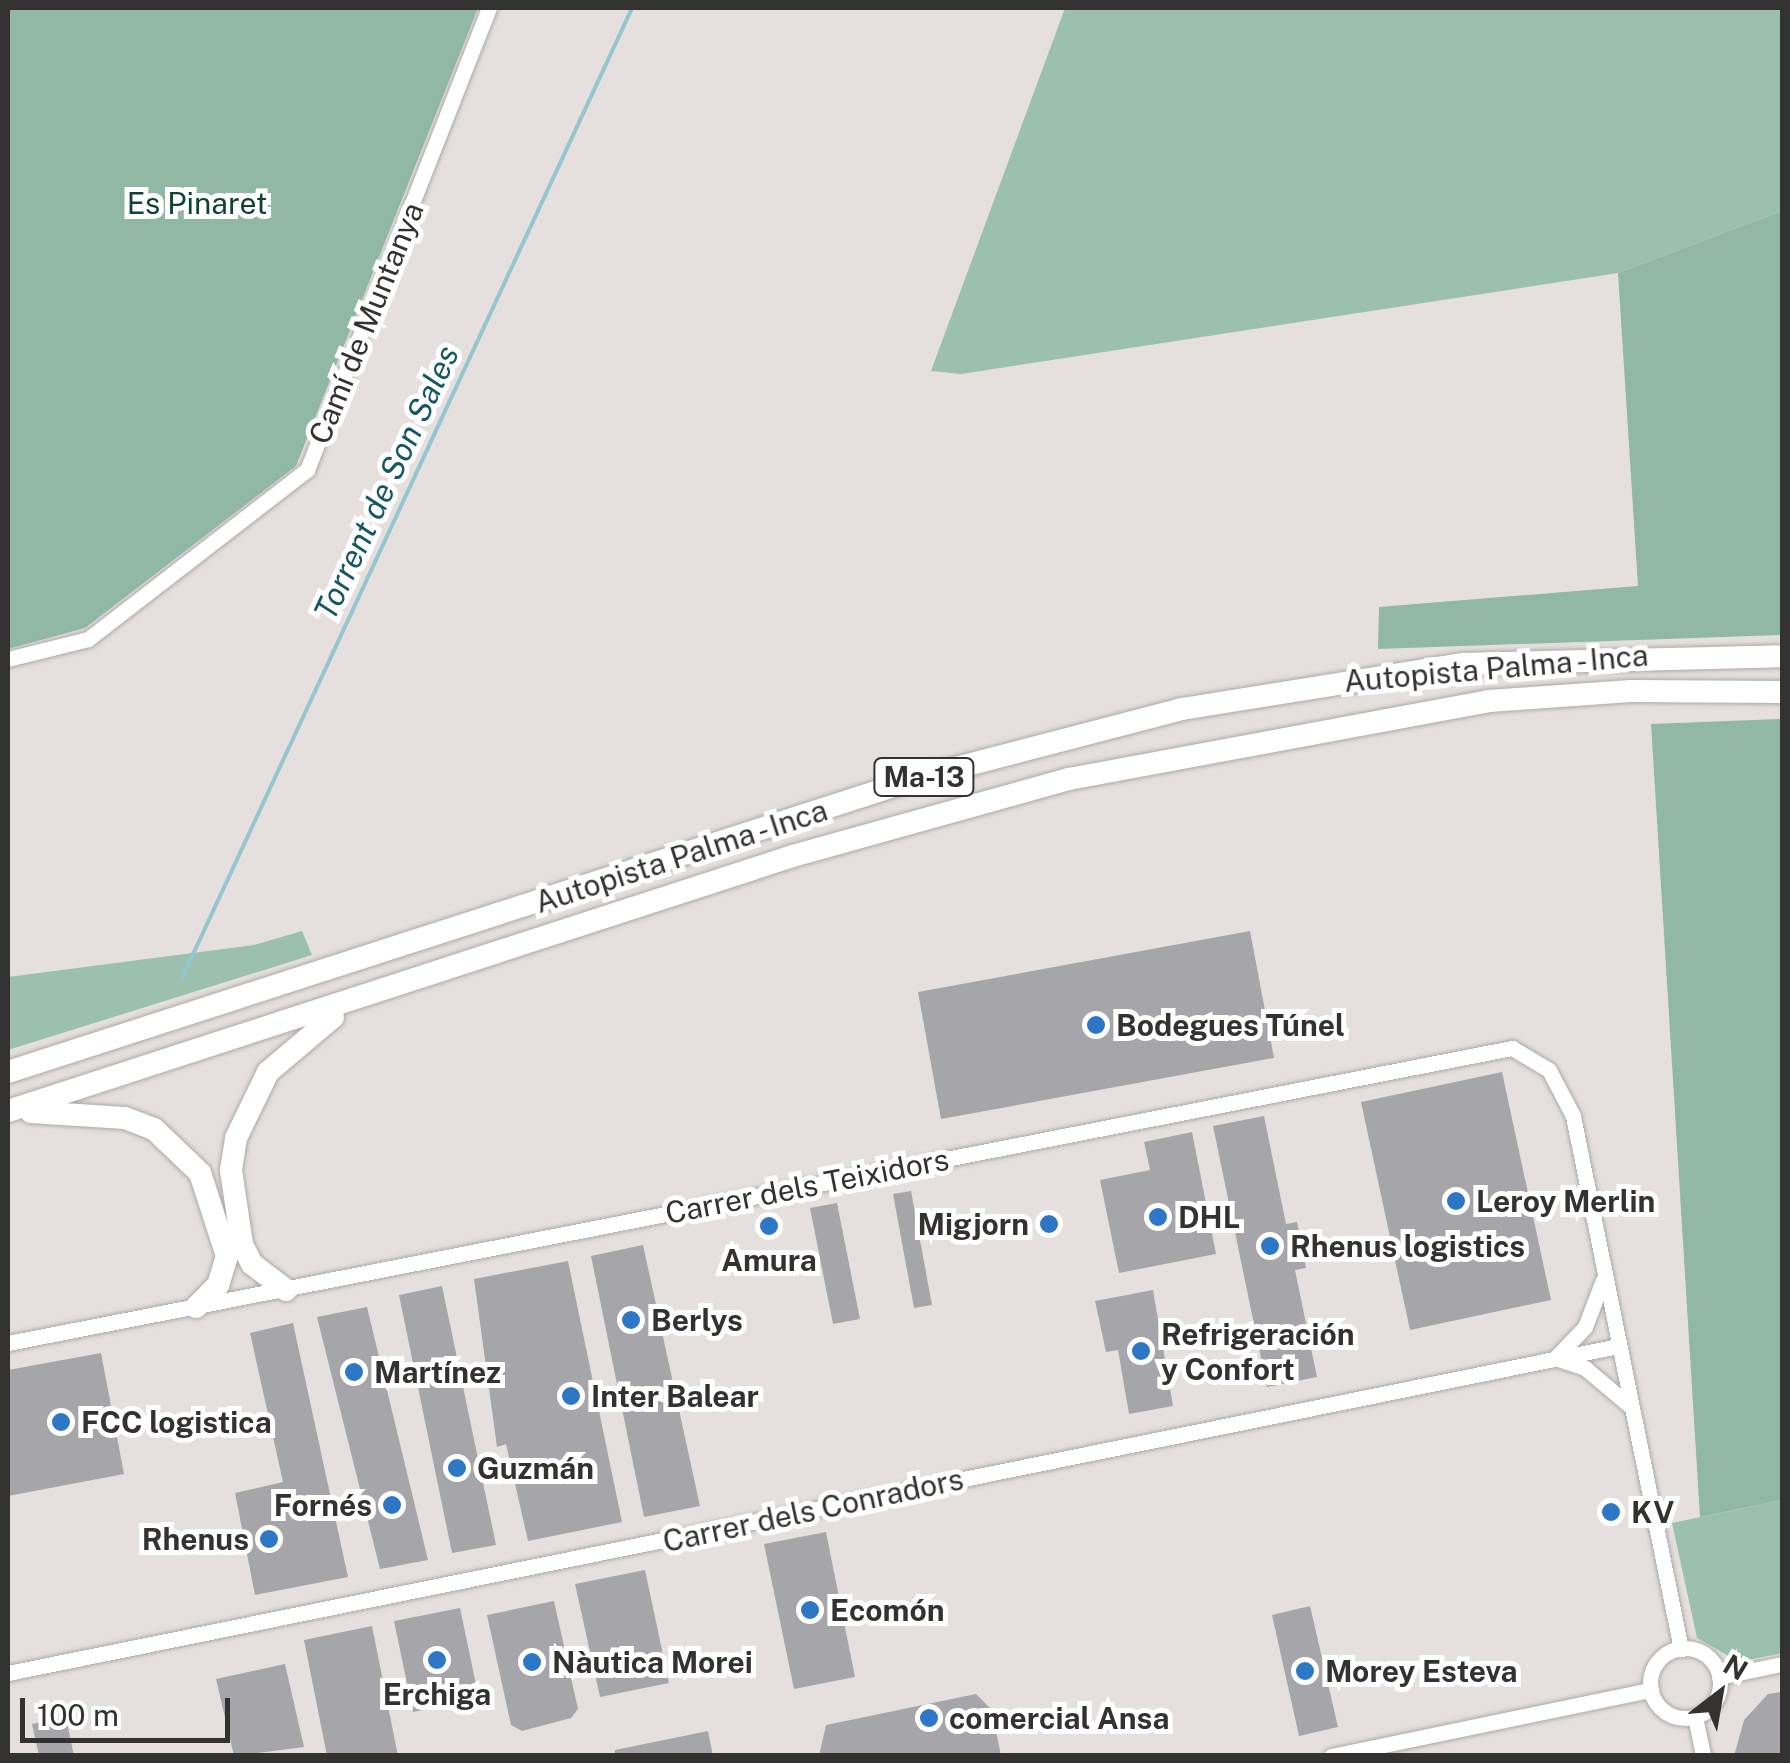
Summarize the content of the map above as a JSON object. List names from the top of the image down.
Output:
{
  "streets": {
    "highway": ["Autopista Palma - Inca", "Ma-13"],
    "street": ["Camí de Muntanya", "Carrer dels Teixidors", "Carrer dels Conradors"]
  },
  "crossings": [
    ["Carrer dels Teixidors", "Carrer dels Conradors"]
  ],
  "water": ["Torrent de Son Sales"],
  "parks": ["Es Pinaret"],
  "places": [
    "Bodegues Túnel",
    "Leroy Merlin",
    "DHL",
    "Migjorn",
    "Amura",
    "Rhenus logistics",
    "Berlys",
    "Refrigeración y Confort",
    "Martínez",
    "Inter Balear",
    "FCC logistica",
    "Guzmán",
    "Fornés",
    "KV",
    "Rhenus",
    "Ecomón",
    "Erchiga",
    "Nàutica Morei",
    "Morey Esteva",
    "comercial Ansa"
  ],
  "scale_bar": "100 m",
  "north": "top right"
}
